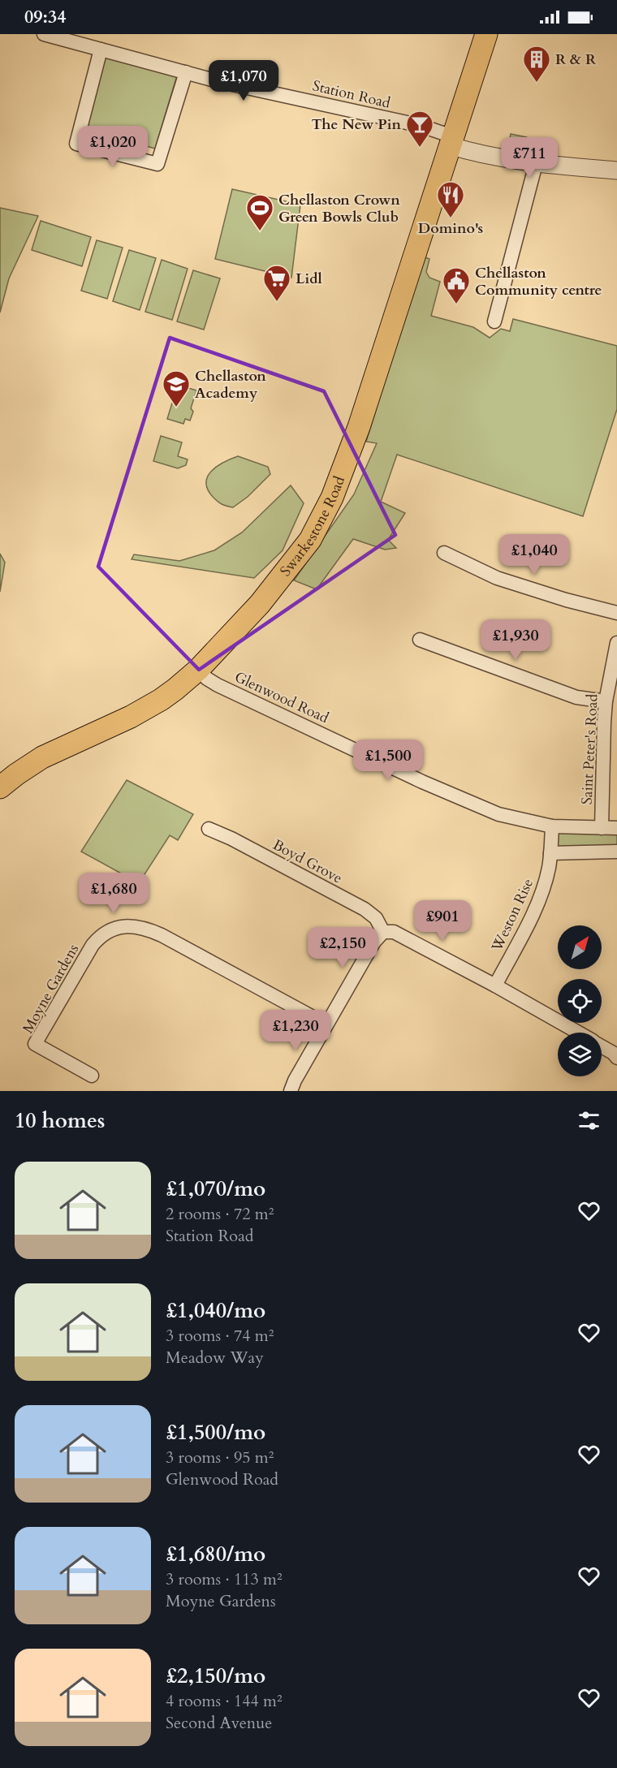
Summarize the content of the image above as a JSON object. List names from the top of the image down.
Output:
{
  "streets": {
    "main road": ["Swarkestone Road"],
    "street": [
      "Station Road",
      "Glenwood Road",
      "Saint Peter's Road",
      "Boyd Grove",
      "Weston Rise",
      "Moyne Gardens"
    ]
  },
  "crossings": [
    ["Station Road", "Swarkestone Road"],
    ["Swarkestone Road", "Glenwood Road"],
    ["Glenwood Road", "Saint Peter's Road"],
    ["Glenwood Road", "Weston Rise"]
  ],
  "places": {
    "building": ["R & R"],
    "bar": ["The New Pin"],
    "restaurant": ["Domino's"],
    "sports": ["Chellaston Crown Green Bowls Club"],
    "supermarket": ["Lidl"],
    "public building": ["Chellaston Community centre"],
    "school or university": ["Chellaston Academy"]
  },
  "north": "top right",
  "page": {
    "status": "09:34",
    "price": [
      "£1,070",
      "£1,020",
      "£711",
      "£1,040",
      "£1,930",
      "£1,500",
      "£1,680",
      "£901",
      "£2,150",
      "£1,230"
    ],
    "heading": "10 homes",
    "list": [
      {
        "name": "£1,070/mo",
        "note": "2 rooms · 72 m² · Station Road"
      },
      {
        "name": "£1,040/mo",
        "note": "3 rooms · 74 m² · Meadow Way"
      },
      {
        "name": "£1,500/mo",
        "note": "3 rooms · 95 m² · Glenwood Road"
      },
      {
        "name": "£1,680/mo",
        "note": "3 rooms · 113 m² · Moyne Gardens"
      },
      {
        "name": "£2,150/mo",
        "note": "4 rooms · 144 m² · Second Avenue"
      }
    ]
  }
}
